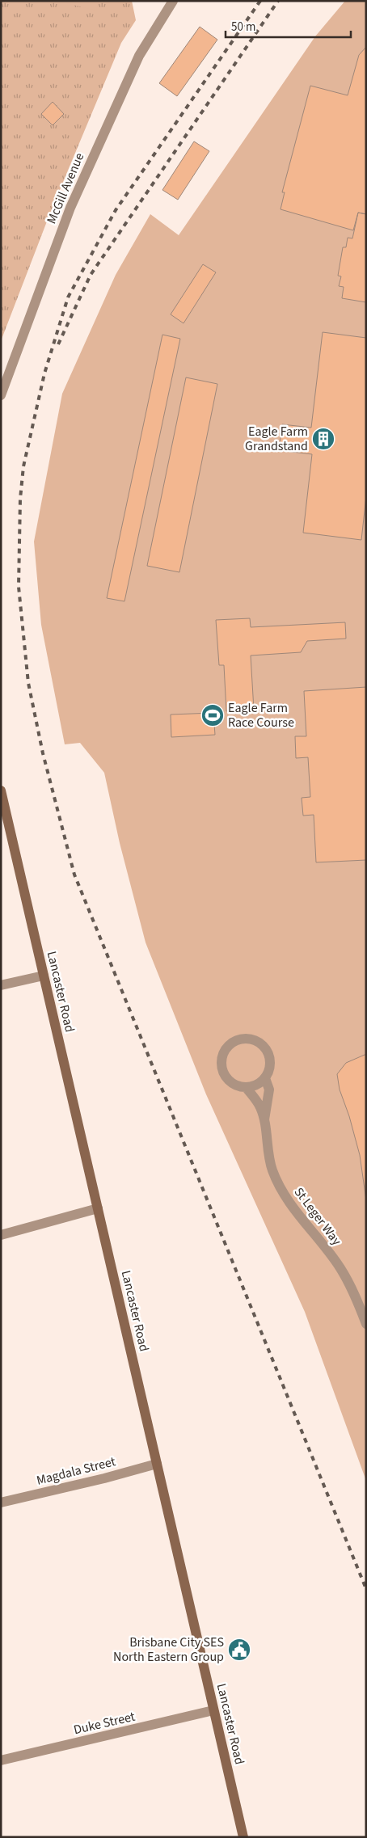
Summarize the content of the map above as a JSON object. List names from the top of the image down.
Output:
{
  "streets": {
    "main road": ["Lancaster Road"],
    "street": [
      "McGill Avenue",
      "St Leger Way",
      "Magdala Street",
      "Duke Street"
    ]
  },
  "crossings": [
    ["Lancaster Road", "Magdala Street"],
    ["Lancaster Road", "Duke Street"]
  ],
  "places": {
    "building": ["Eagle Farm Grandstand"],
    "sports": ["Eagle Farm Race Course"],
    "public building": ["Brisbane City SES North Eastern Group"]
  },
  "scale_bar": "50 m"
}
